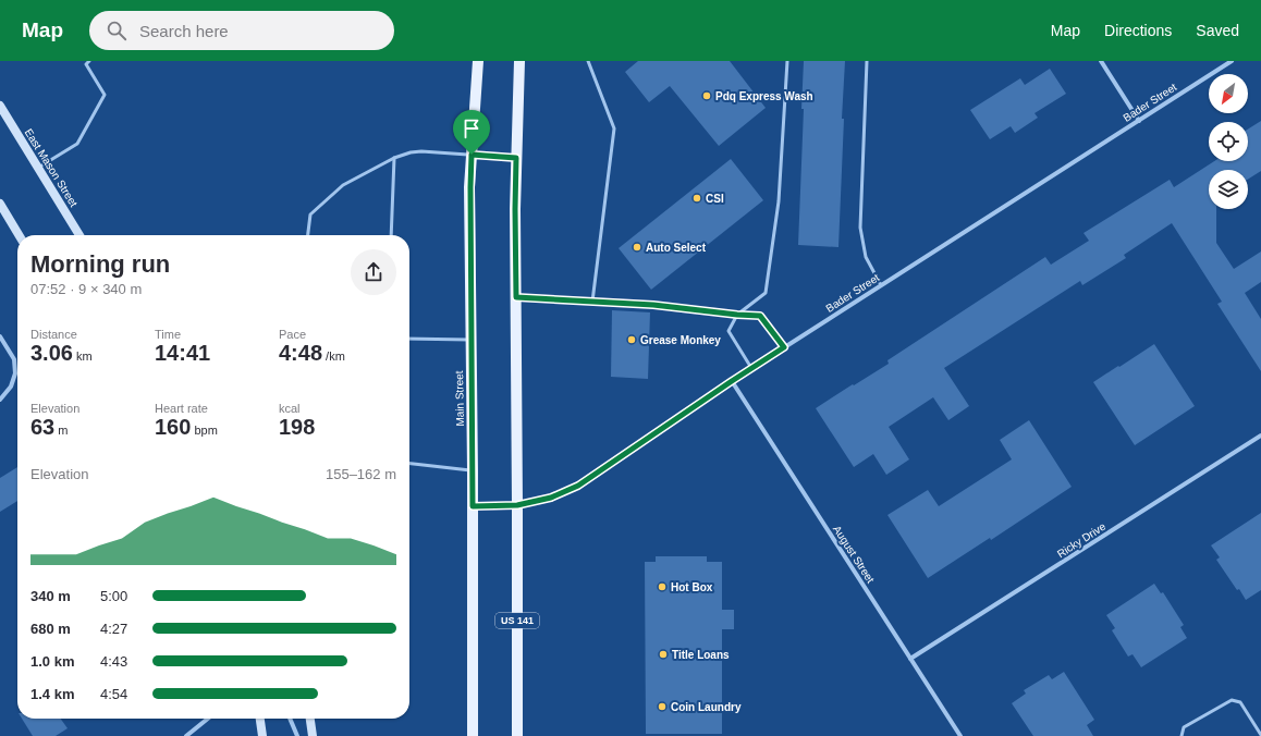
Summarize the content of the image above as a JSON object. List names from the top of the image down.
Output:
{
  "streets": {
    "main road": ["East Mason Street", "Main Street", "US 141"],
    "street": ["Bader Street", "Ricky Drive", "August Street"]
  },
  "crossings": [
    ["Bader Street", "Main Street"],
    ["Bader Street", "August Street"],
    ["Bader Street", "US 141"],
    ["Ricky Drive", "August Street"]
  ],
  "places": [
    "Pdq Express Wash",
    "CSI",
    "Auto Select",
    "Grease Monkey",
    "Hot Box",
    "Title Loans",
    "Coin Laundry"
  ],
  "north": "bottom left",
  "page": {
    "header": "Map",
    "search": "Search here",
    "nav": ["Map", "Directions", "Saved"],
    "heading": ["Morning run", "07:52 · 9 × 340 m"],
    "stats": [
      ["Distance", "3.06 km"],
      ["Time", "14:41"],
      ["Pace", "4:48 /km"],
      ["Elevation", "63 m"],
      ["Heart rate", "160 bpm"],
      ["kcal", "198"]
    ],
    "chart": ["Elevation", "155–162 m"],
    "list": [
      {
        "name": "340 m",
        "note": "5:00"
      },
      {
        "name": "680 m",
        "note": "4:27"
      },
      {
        "name": "1.0 km",
        "note": "4:43"
      },
      {
        "name": "1.4 km",
        "note": "4:54"
      }
    ]
  }
}
